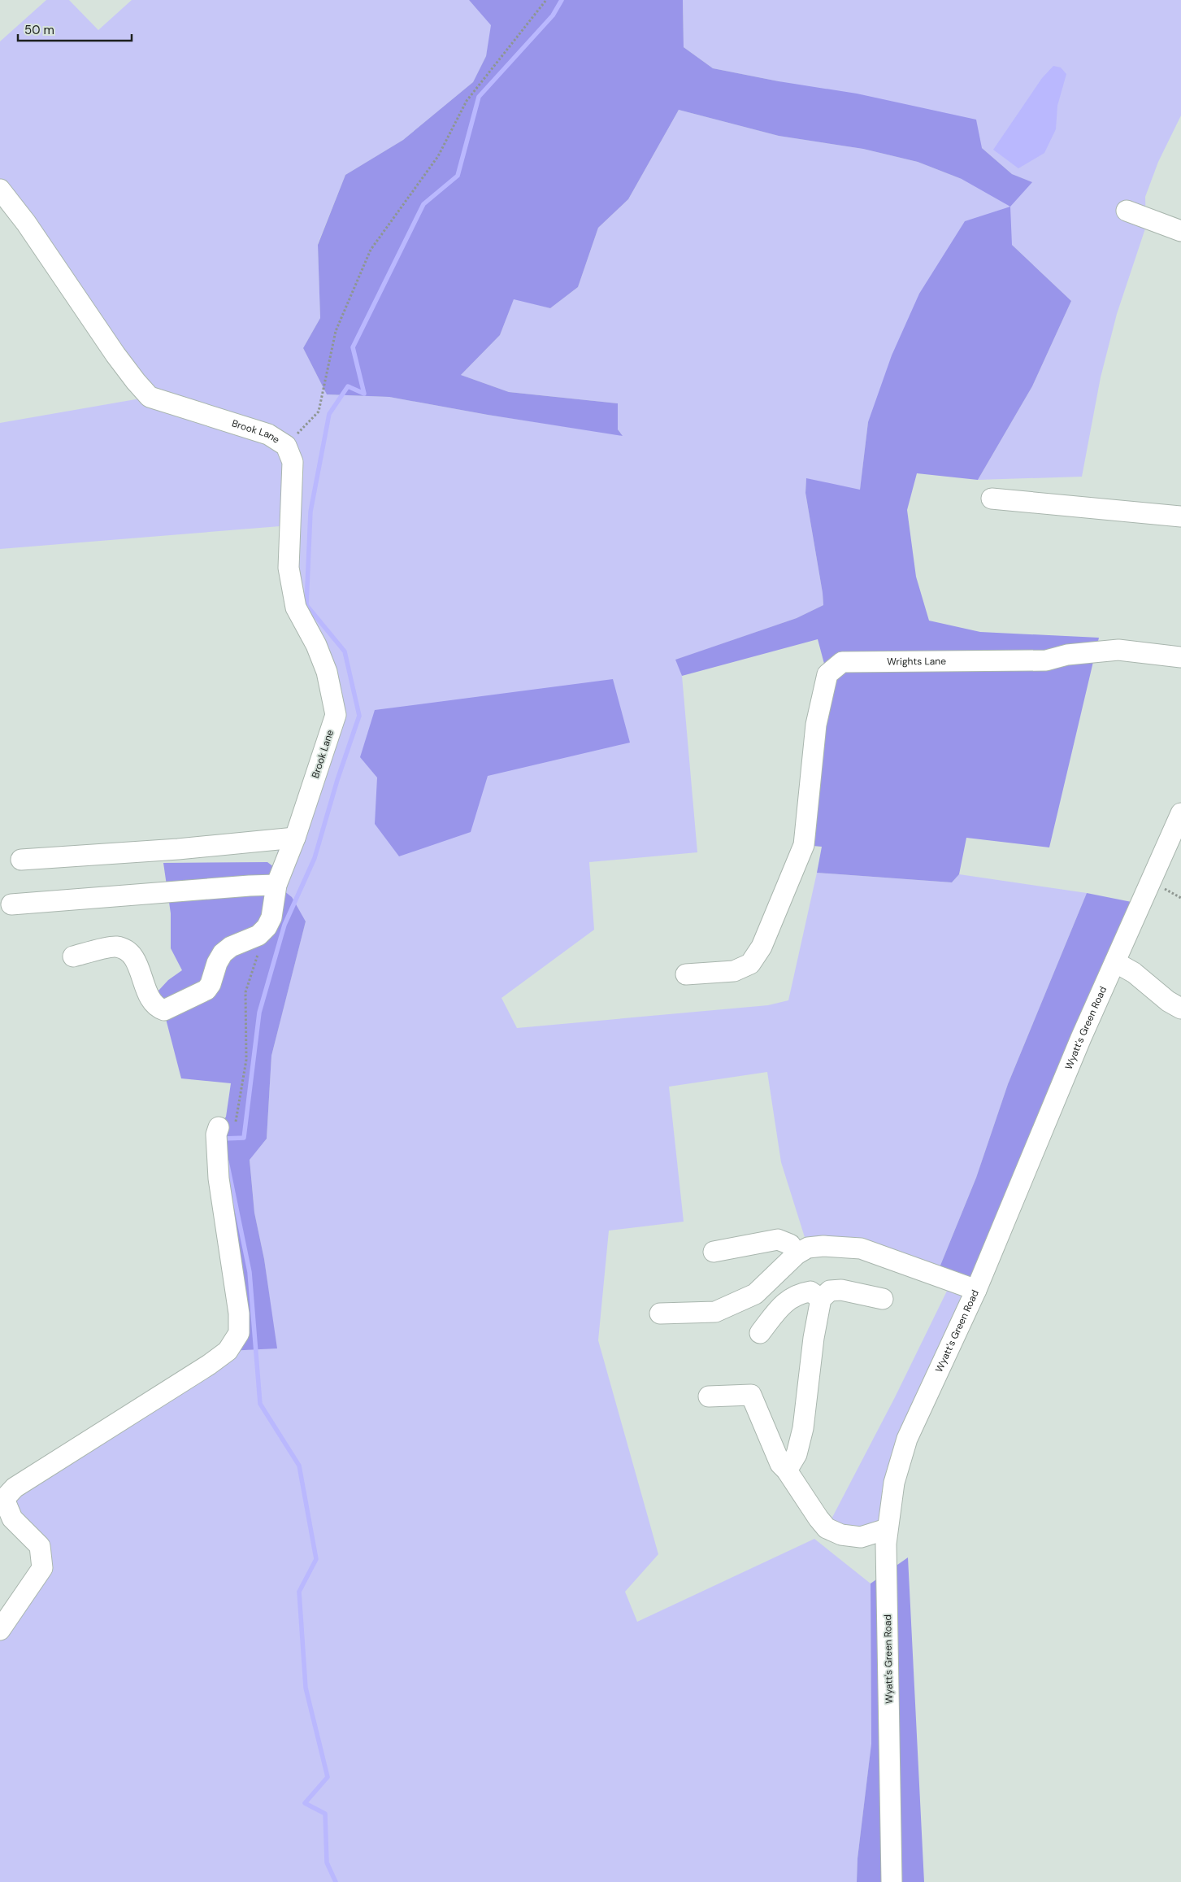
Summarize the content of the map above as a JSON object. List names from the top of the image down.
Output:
{
  "streets": {
    "street": ["Brook Lane", "Wrights Lane", "Wyatt's Green Road"]
  },
  "scale_bar": "50 m"
}
